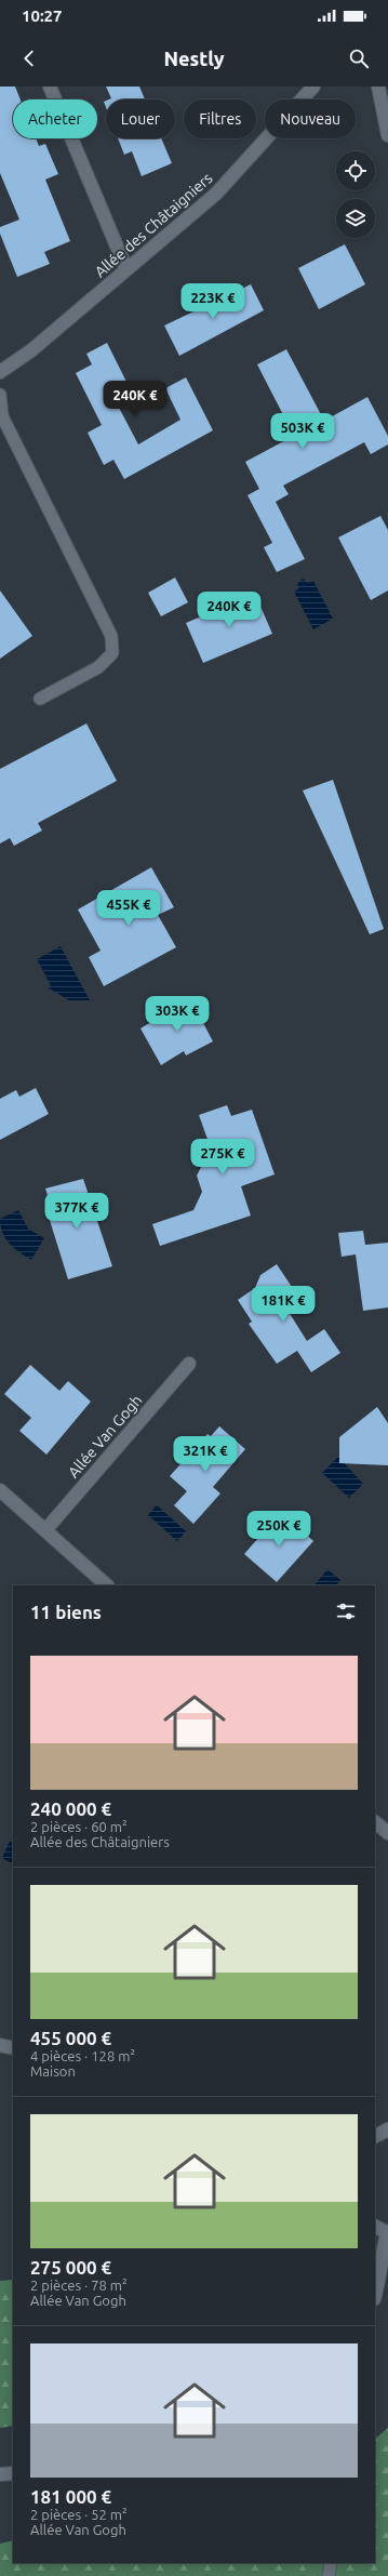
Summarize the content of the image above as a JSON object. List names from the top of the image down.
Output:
{
  "streets": {
    "street": ["Allée des Châtaigniers", "Allée Van Gogh"]
  },
  "page": {
    "status": "10:27",
    "header": "Nestly",
    "chip": [
      "Acheter",
      "Louer",
      "Filtres",
      "Nouveau"
    ],
    "price": [
      "223K €",
      "240K €",
      "503K €",
      "240K €",
      "455K €",
      "303K €",
      "275K €",
      "377K €",
      "181K €",
      "321K €",
      "250K €"
    ],
    "heading": "11 biens",
    "list": [
      {
        "name": "240 000 €",
        "note": "2 pièces · 60 m² · Allée des Châtaigniers"
      },
      {
        "name": "455 000 €",
        "note": "4 pièces · 128 m² · Maison"
      },
      {
        "name": "275 000 €",
        "note": "2 pièces · 78 m² · Allée Van Gogh"
      },
      {
        "name": "181 000 €",
        "note": "2 pièces · 52 m² · Allée Van Gogh"
      }
    ]
  }
}
